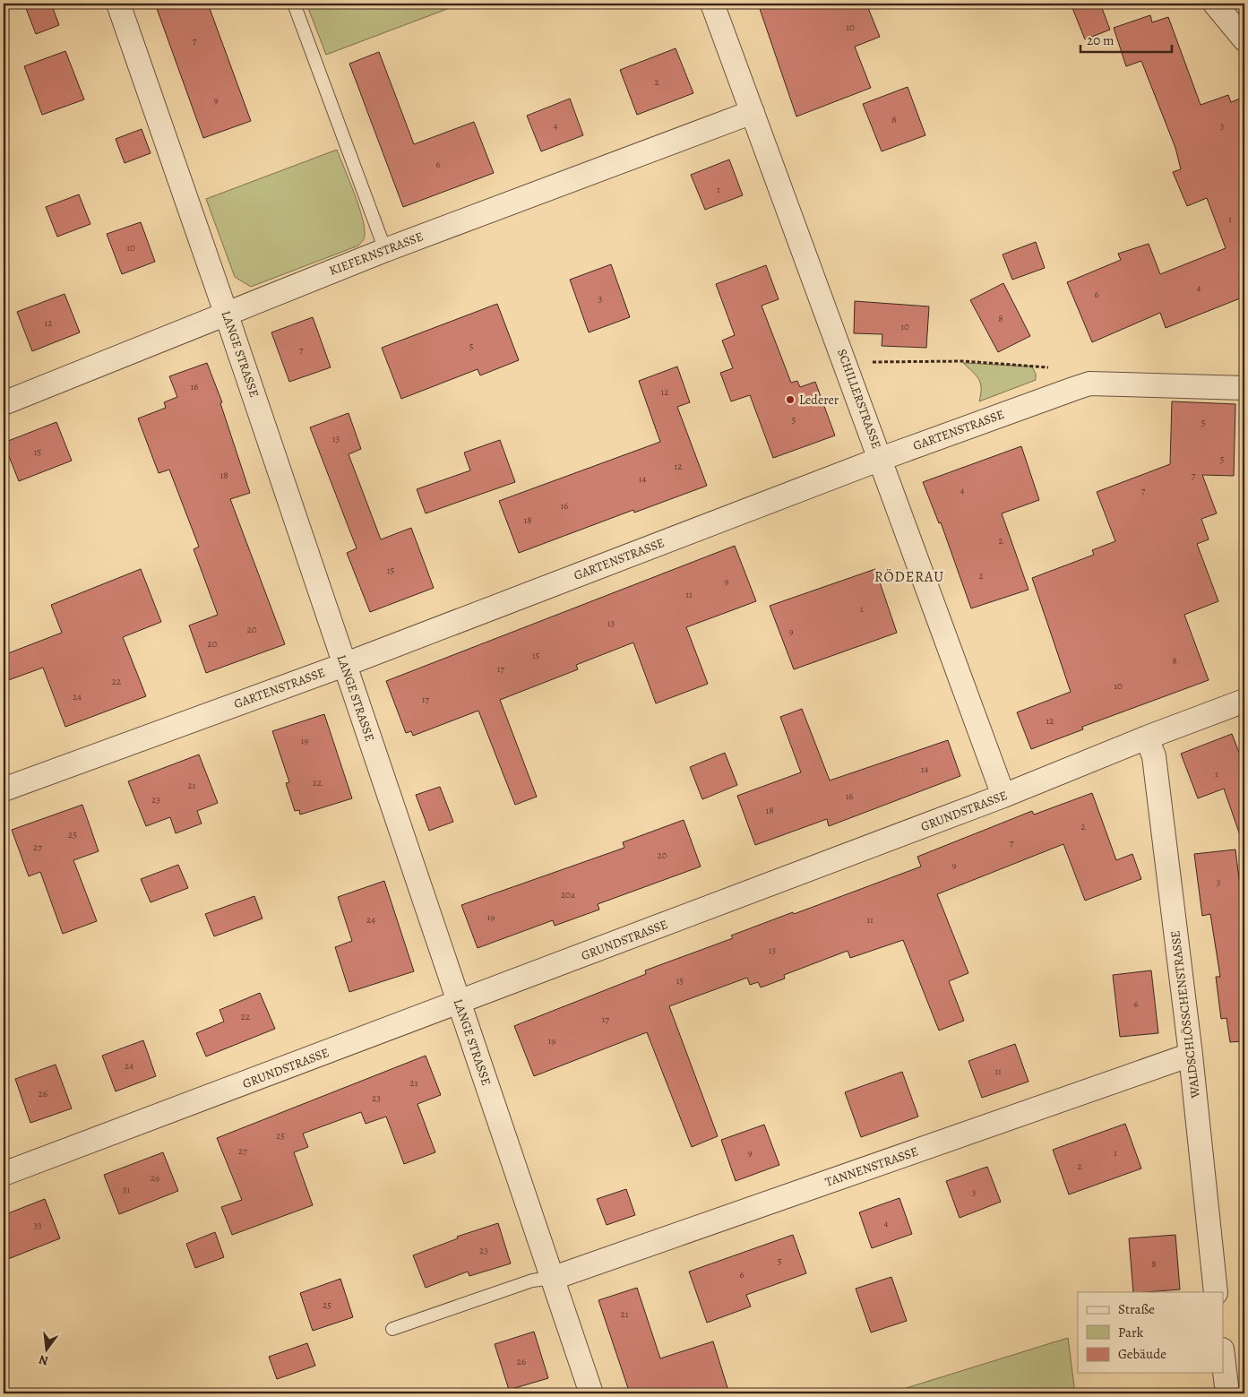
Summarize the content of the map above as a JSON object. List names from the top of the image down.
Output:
{
  "streets": {
    "street": [
      "KIEFERNSTRASSE",
      "LANGE STRASSE",
      "SCHILLERSTRASSE",
      "GARTENSTRASSE",
      "GRUNDSTRASSE",
      "WALDSCHLÖSSCHENSTRASSE",
      "TANNENSTRASSE"
    ]
  },
  "crossings": [
    ["KIEFERNSTRASSE", "LANGE STRASSE"],
    ["KIEFERNSTRASSE", "SCHILLERSTRASSE"],
    ["LANGE STRASSE", "GARTENSTRASSE"],
    ["LANGE STRASSE", "GRUNDSTRASSE"],
    ["LANGE STRASSE", "TANNENSTRASSE"],
    ["SCHILLERSTRASSE", "GARTENSTRASSE"],
    ["SCHILLERSTRASSE", "GRUNDSTRASSE"],
    ["GRUNDSTRASSE", "WALDSCHLÖSSCHENSTRASSE"],
    ["WALDSCHLÖSSCHENSTRASSE", "TANNENSTRASSE"]
  ],
  "districts": ["RÖDERAU"],
  "places": ["Lederer"],
  "house_numbers": [
    "10",
    "7",
    "2",
    "9",
    "8",
    "4",
    "3",
    "6",
    "1",
    "1",
    "10",
    "4",
    "6",
    "3",
    "8",
    "12",
    "10",
    "5",
    "7",
    "16",
    "12",
    "5",
    "5",
    "13",
    "15",
    "5",
    "12",
    "18",
    "7",
    "14",
    "4",
    "7",
    "16",
    "18",
    "2",
    "15",
    "2",
    "9",
    "11",
    "1",
    "13",
    "20",
    "9",
    "20",
    "15",
    "8",
    "17",
    "22",
    "10",
    "24",
    "17",
    "12",
    "19",
    "14",
    "1",
    "22",
    "21",
    "16",
    "23",
    "18",
    "2",
    "25",
    "7",
    "27",
    "20",
    "9",
    "3",
    "20a",
    "19",
    "24",
    "11",
    "13",
    "15",
    "6",
    "22",
    "17",
    "19",
    "24",
    "11",
    "21",
    "26",
    "23",
    "25",
    "27",
    "9",
    "1",
    "2",
    "29",
    "31",
    "3",
    "4",
    "33",
    "23",
    "5",
    "8",
    "6",
    "25",
    "21",
    "26"
  ],
  "legend": ["Straße", "Park", "Gebäude"],
  "scale_bar": "20 m",
  "north": "bottom"
}
